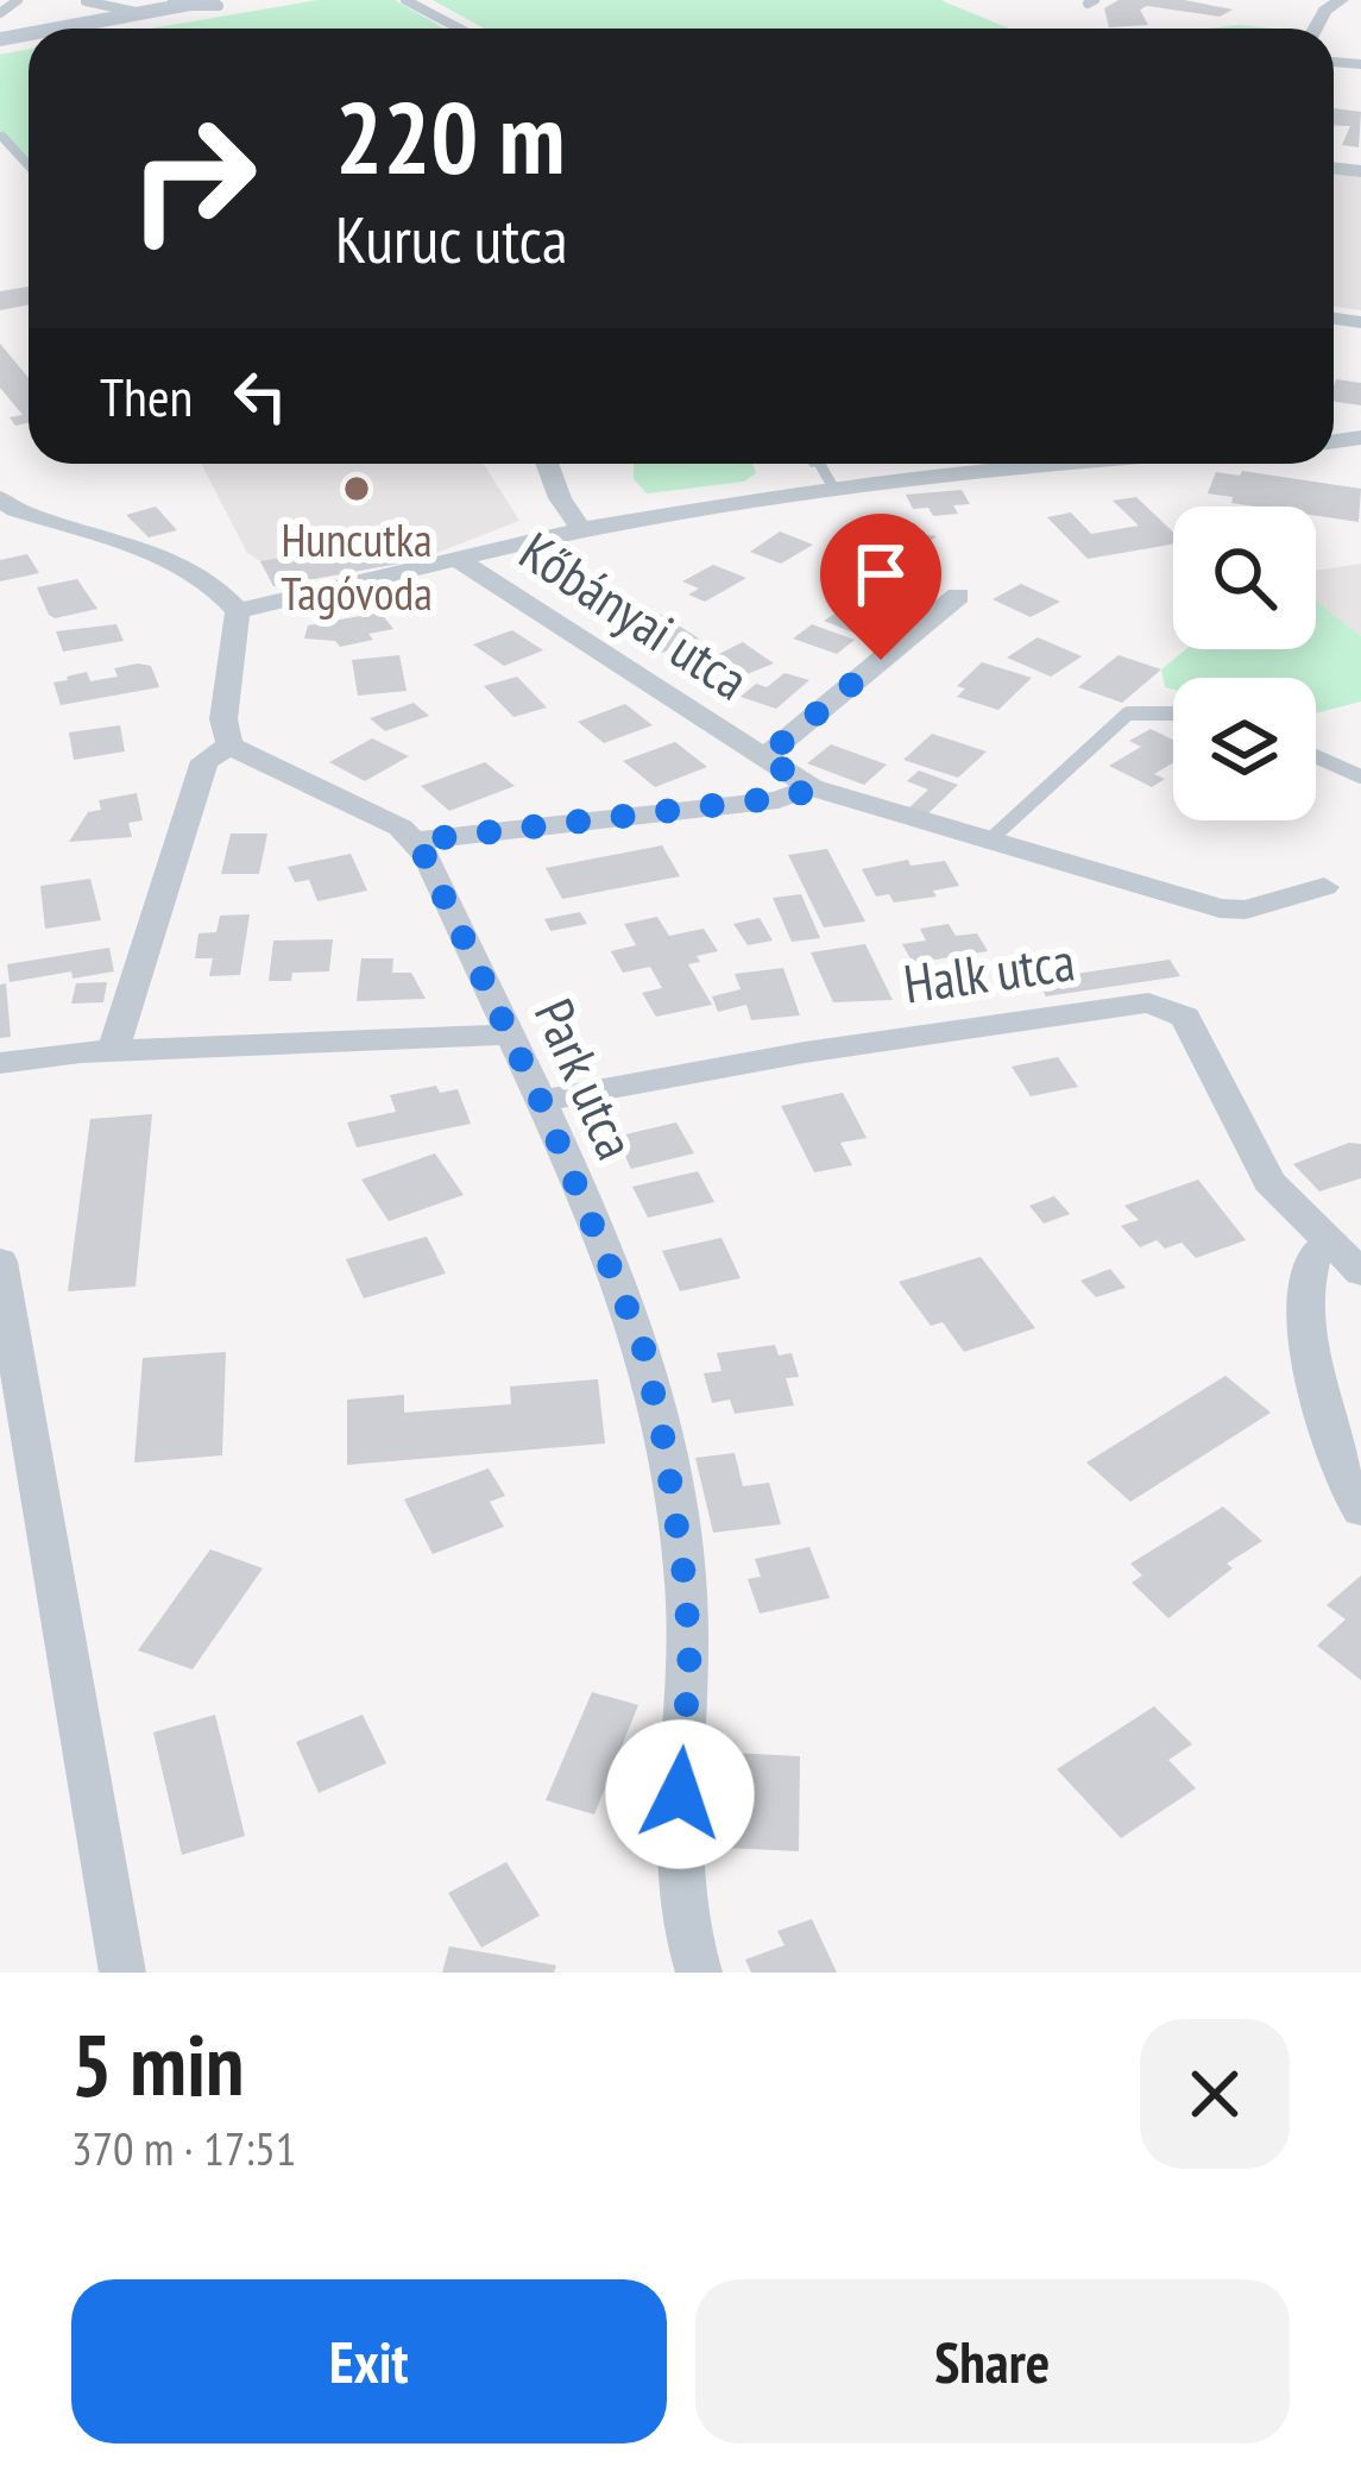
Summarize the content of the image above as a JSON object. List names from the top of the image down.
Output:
{
  "streets": {
    "street": ["Kőbányai utca", "Halk utca", "Park utca"]
  },
  "crossings": [
    ["Halk utca", "Park utca"]
  ],
  "places": ["Huncutka Tagóvoda"],
  "page": {
    "turn": ["220 m", "Kuruc utca"],
    "then": "Then",
    "heading": ["5 min", "370 m · 17:51"],
    "buttons": ["Exit", "Share"]
  }
}
